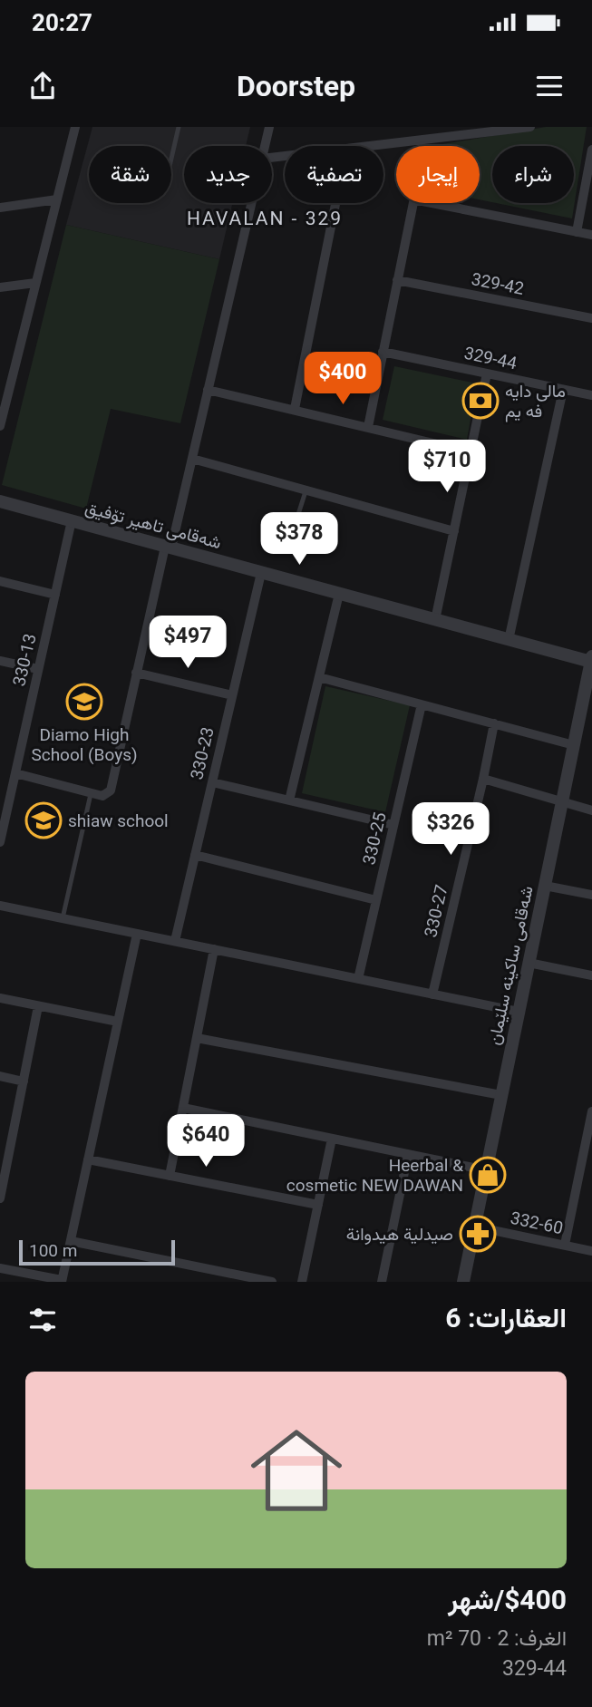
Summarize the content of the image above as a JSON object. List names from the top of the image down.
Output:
{
  "streets": {
    "street": [
      "329-42",
      "329-44",
      "شەقامی تاهیر تۆفیق",
      "330-13",
      "330-23",
      "330-25",
      "330-27",
      "شەقامی ساکینە سلێمان",
      "332-60"
    ]
  },
  "crossings": [
    ["شەقامی تاهیر تۆفیق", "330-13"],
    ["شەقامی تاهیر تۆفیق", "330-23"],
    ["شەقامی تاهیر تۆفیق", "شەقامی ساکینە سلێمان"],
    ["شەقامی ساکینە سلێمان", "332-60"]
  ],
  "districts": ["HAVALAN - 329"],
  "places": {
    "bank": ["مالى دايه فه يم"],
    "school or university": ["Diamo High School (Boys)", "shiaw school"],
    "shop": ["Heerbal & cosmetic NEW DAWAN"],
    "pharmacy": ["صيدلية هيدوانة"]
  },
  "scale_bar": "100 m",
  "page": {
    "status": "20:27",
    "header": "Doorstep",
    "chip": [
      "شراء",
      "إيجار",
      "تصفية",
      "جديد",
      "شقة"
    ],
    "price": [
      "$400",
      "$710",
      "$378",
      "$497",
      "$326",
      "$640"
    ],
    "scale": "100 m",
    "heading": "العقارات: 6",
    "list": [
      {
        "name": "$400/شهر",
        "note": "الغرف: 2 · 70 m² · 329-44"
      }
    ]
  }
}
